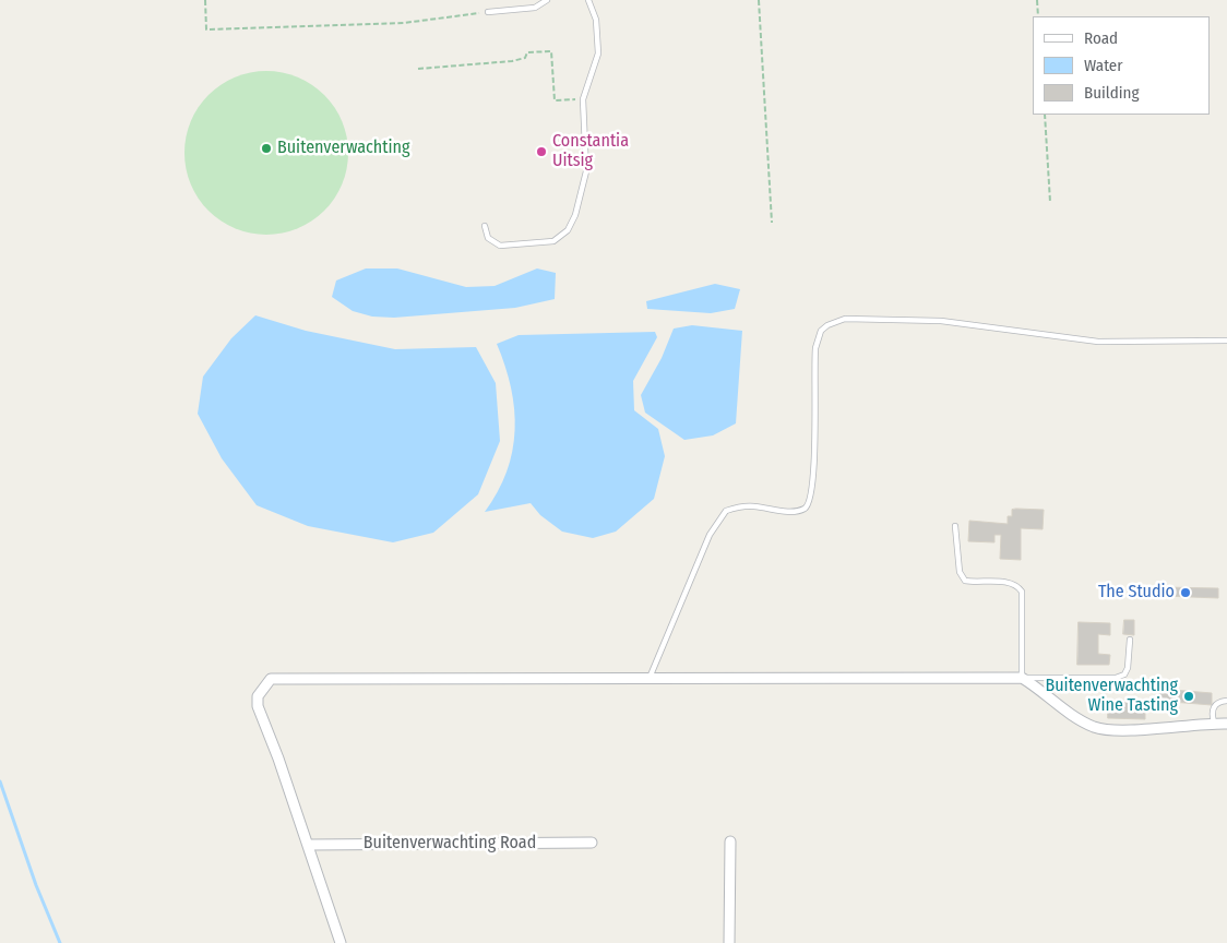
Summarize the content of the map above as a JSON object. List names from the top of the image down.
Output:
{
  "streets": {
    "street": ["Buitenverwachting Road"]
  },
  "places": [
    "Buitenverwachting",
    "Constantia Uitsig",
    "The Studio",
    "Buitenverwachting Wine Tasting"
  ],
  "legend": ["Road", "Water", "Building"]
}
